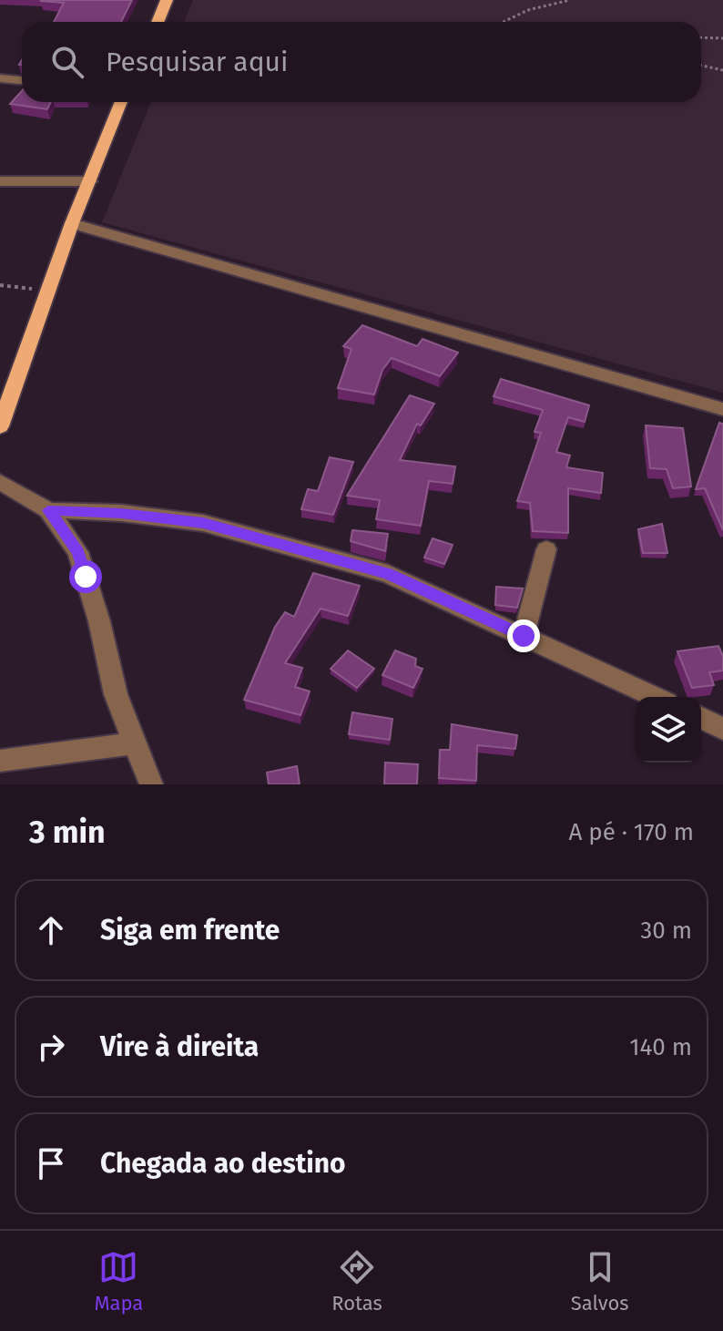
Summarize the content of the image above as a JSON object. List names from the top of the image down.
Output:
{
  "page": {
    "search": "Pesquisar aqui",
    "heading": ["3 min", "A pé · 170 m"],
    "list": [
      ["Siga em frente", "30 m"],
      ["Vire à direita", "140 m"],
      "Chegada ao destino"
    ],
    "nav": ["Mapa", "Rotas", "Salvos"]
  }
}
